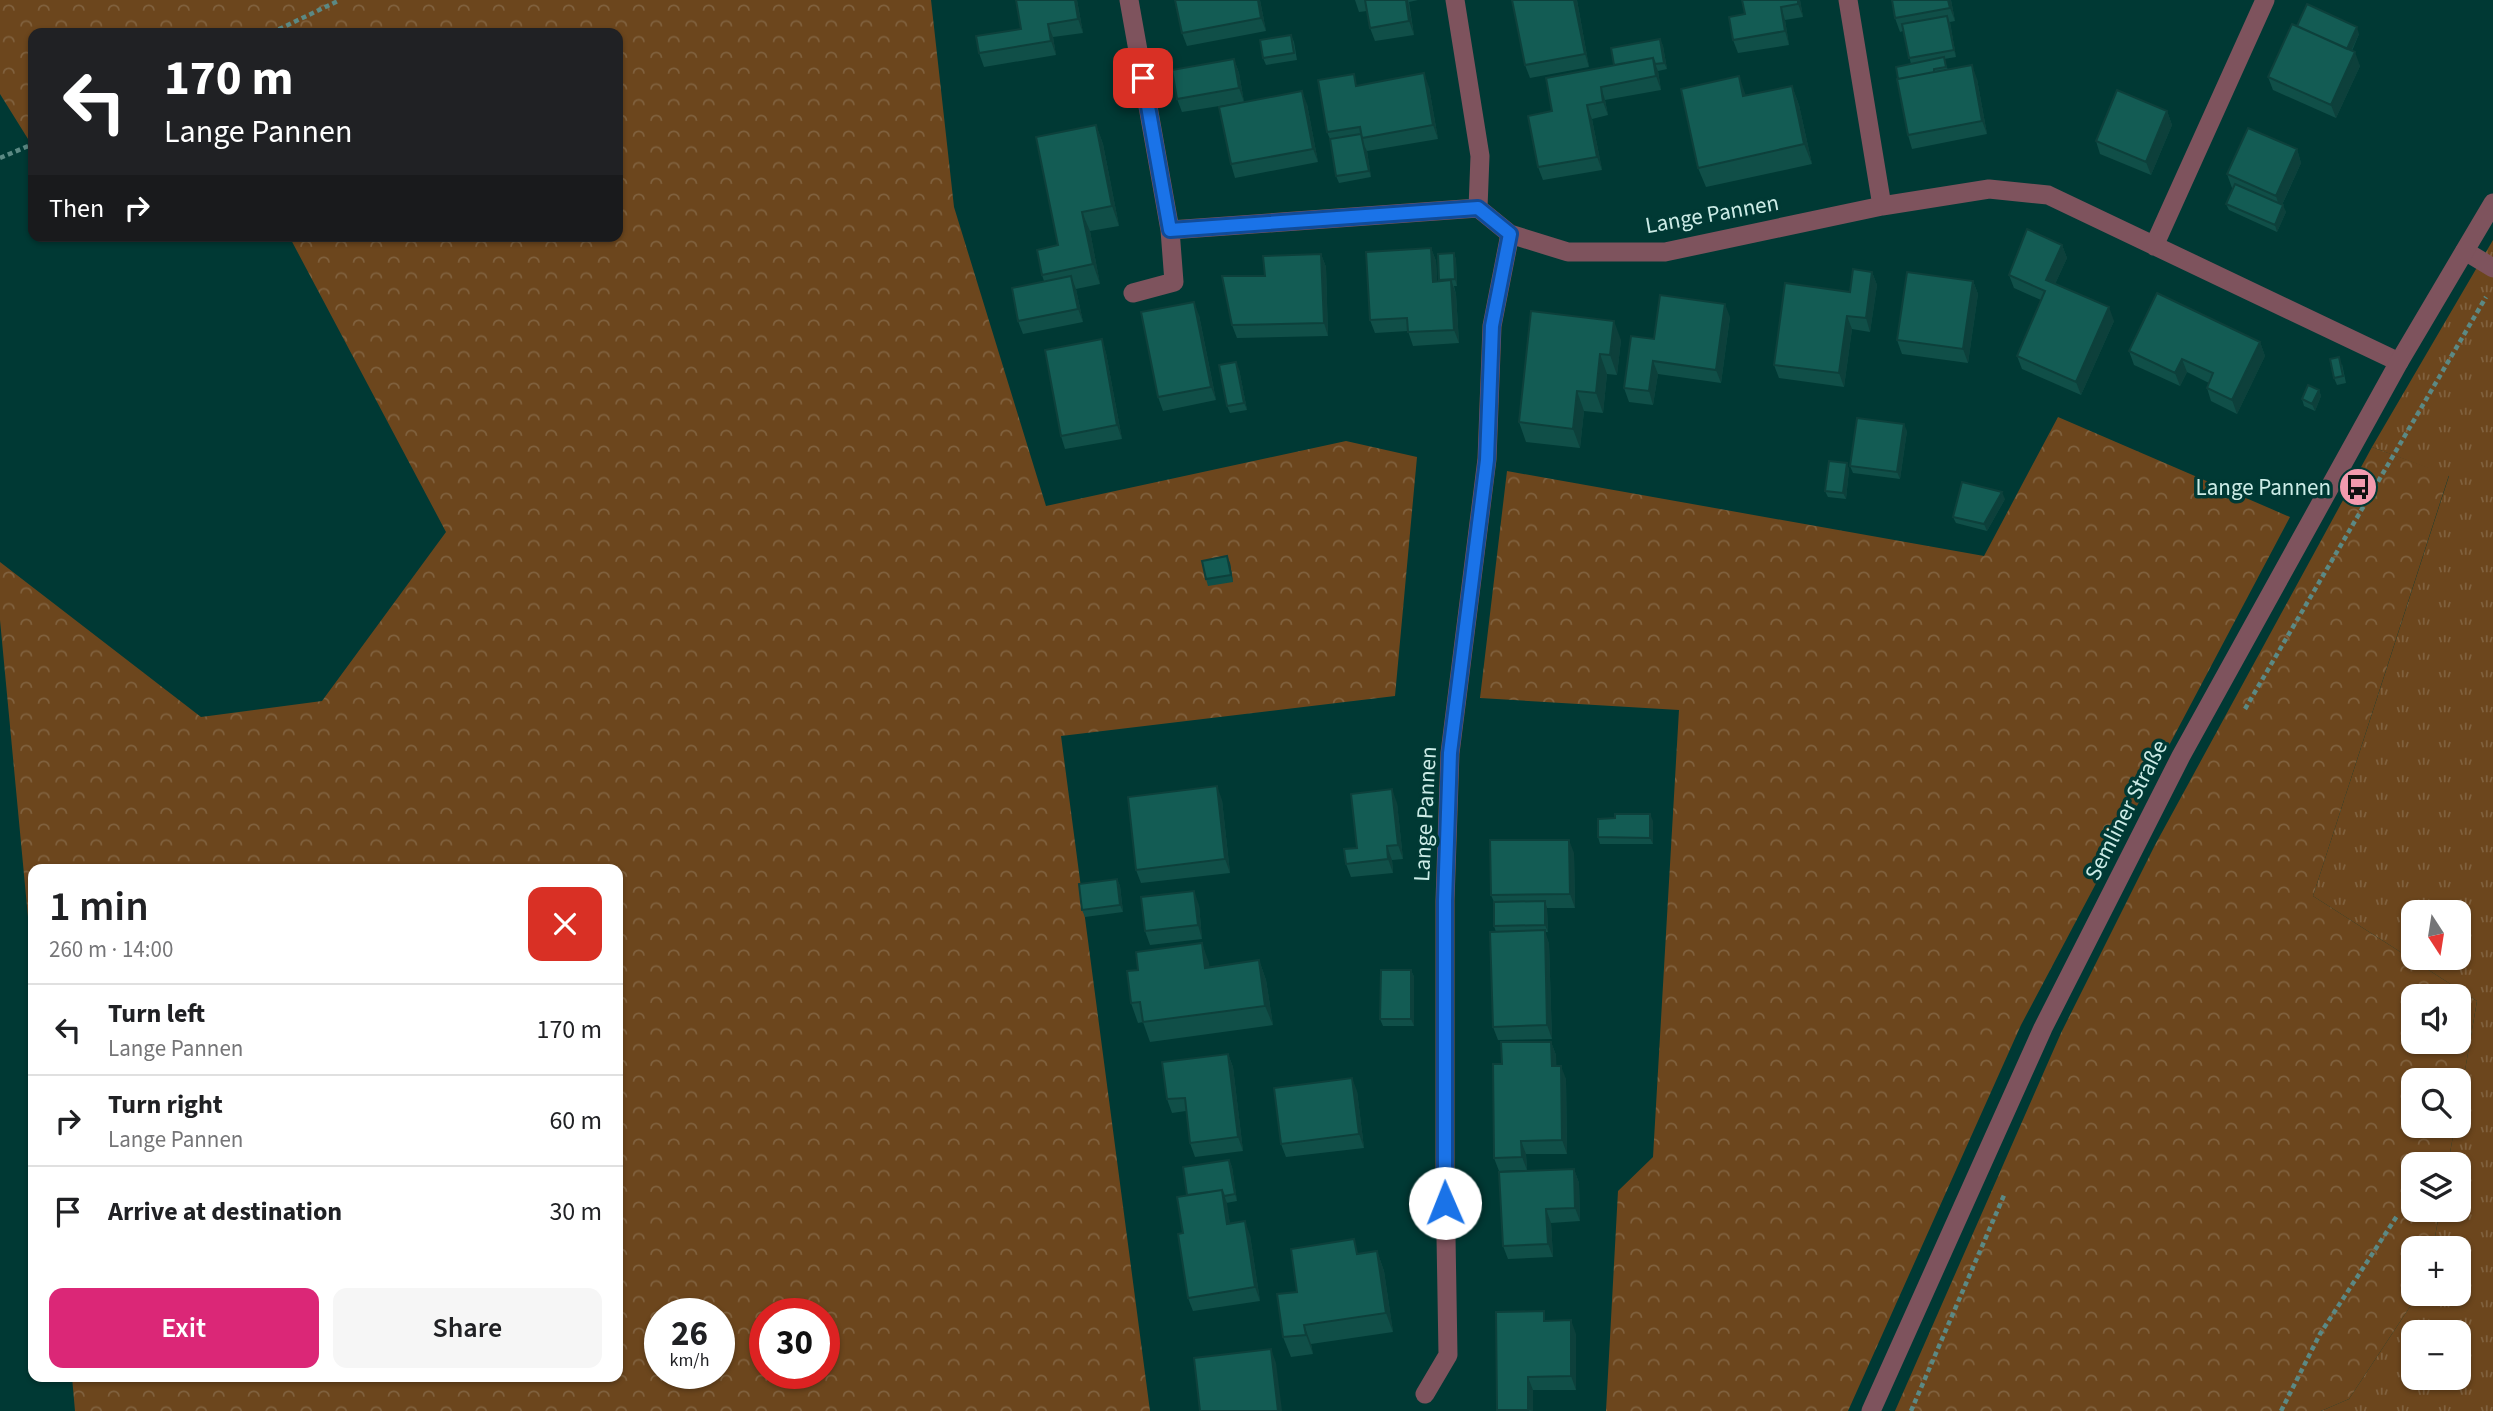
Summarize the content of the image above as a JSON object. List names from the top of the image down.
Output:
{
  "streets": {
    "street": ["Lange Pannen", "Semliner Straße"]
  },
  "crossings": [
    ["Lange Pannen", "Semliner Straße"]
  ],
  "places": {
    "bus stop": ["Lange Pannen"]
  },
  "north": "bottom",
  "page": {
    "turn": ["170 m", "Lange Pannen"],
    "then": "Then",
    "heading": ["1 min", "260 m · 14:00"],
    "map_buttons": ["+", "−"],
    "list": [
      {
        "name": "Turn left",
        "note": "Lange Pannen",
        "value": "170 m"
      },
      {
        "name": "Turn right",
        "note": "Lange Pannen",
        "value": "60 m"
      },
      {
        "name": "Arrive at destination",
        "value": "30 m"
      }
    ],
    "buttons": ["Exit", "Share"],
    "speed": "26 km/h",
    "limit": "30"
  }
}
